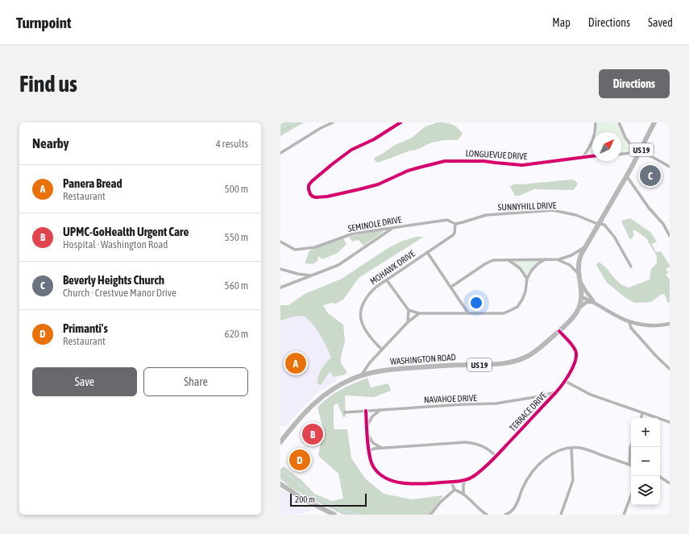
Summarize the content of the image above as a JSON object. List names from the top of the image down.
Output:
{
  "streets": {
    "main road": ["US 19", "WASHINGTON ROAD"],
    "street": [
      "LONGUEVUE DRIVE",
      "SUNNYHILL DRIVE",
      "SEMINOLE DRIVE",
      "MOHAWK DRIVE",
      "NAVAHOE DRIVE",
      "TERRACE DRIVE"
    ]
  },
  "crossings": [
    ["SUNNYHILL DRIVE", "SEMINOLE DRIVE"],
    ["SUNNYHILL DRIVE", "MOHAWK DRIVE"],
    ["SUNNYHILL DRIVE", "WASHINGTON ROAD"],
    ["SEMINOLE DRIVE", "MOHAWK DRIVE"],
    ["WASHINGTON ROAD", "TERRACE DRIVE"],
    ["NAVAHOE DRIVE", "TERRACE DRIVE"]
  ],
  "scale_bar": "200 m",
  "north": "top right",
  "page": {
    "header": "Turnpoint",
    "nav": ["Map", "Directions", "Saved"],
    "buttons": [
      "Directions",
      ["Save", "Share"]
    ],
    "title": "Find us",
    "heading": ["Nearby", "4 results"],
    "pins": [
      "C",
      "A",
      "B",
      "D"
    ],
    "list": [
      {
        "mark": "A",
        "name": "Panera Bread",
        "note": "Restaurant",
        "value": "500 m"
      },
      {
        "mark": "B",
        "name": "UPMC-GoHealth Urgent Care",
        "note": "Hospital · Washington Road",
        "value": "550 m"
      },
      {
        "mark": "C",
        "name": "Beverly Heights Church",
        "note": "Church · Crestvue Manor Drive",
        "value": "560 m"
      },
      {
        "mark": "D",
        "name": "Primanti's",
        "note": "Restaurant",
        "value": "620 m"
      }
    ],
    "map_buttons": ["+", "−"],
    "scale": "200 m"
  }
}
